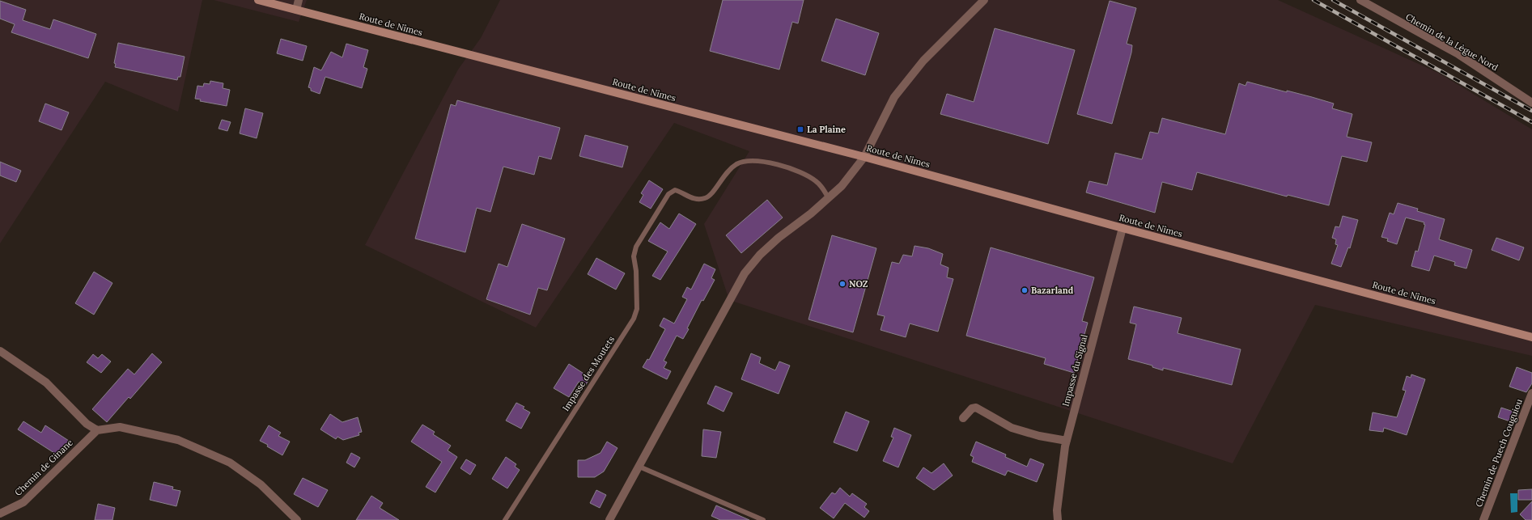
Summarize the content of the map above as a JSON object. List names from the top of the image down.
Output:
{
  "streets": {
    "main road": ["Route de Nîmes"],
    "street": [
      "Chemin de la Lègue Nord",
      "Impasse du Signal",
      "Chemin de Puech Couguiou",
      "Chemin de Ginane"
    ],
    "lane": ["Impasse des Moutets"]
  },
  "crossings": [
    ["Route de Nîmes", "Impasse du Signal"]
  ],
  "places": {
    "transit": ["La Plaine"],
    "other": ["NOZ", "Bazarland"]
  }
}
